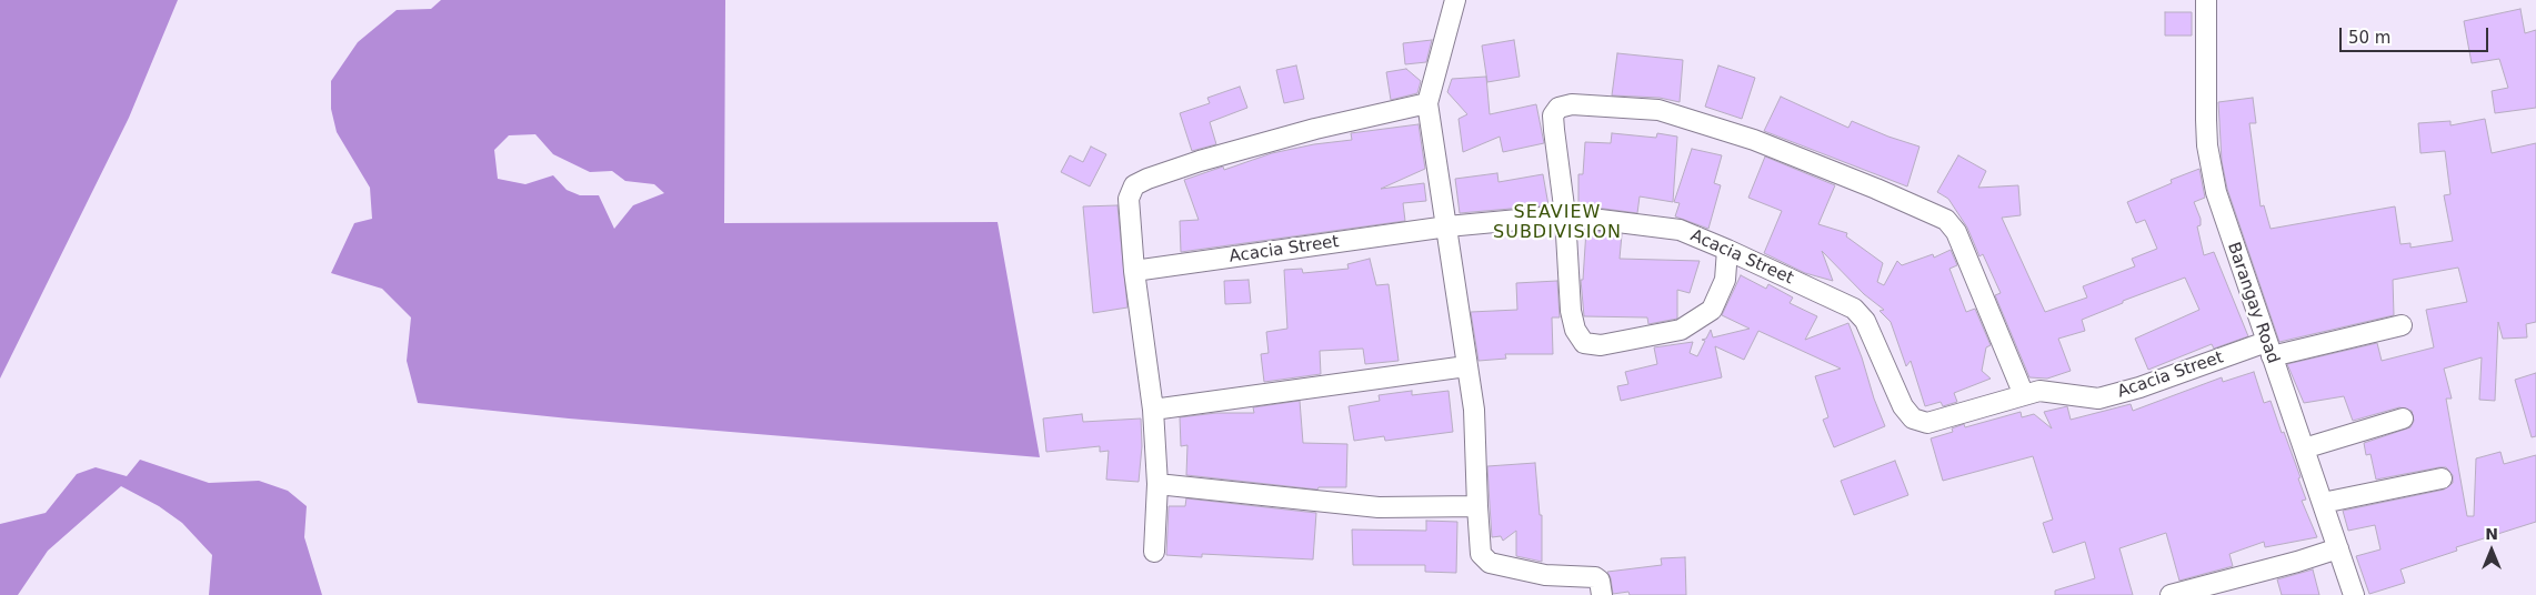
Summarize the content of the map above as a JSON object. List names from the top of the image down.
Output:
{
  "streets": {
    "street": ["Acacia Street", "Barangay Road"]
  },
  "crossings": [
    ["Acacia Street", "Barangay Road"]
  ],
  "districts": ["SEAVIEW SUBDIVISION"],
  "scale_bar": "50 m",
  "north": "top"
}
